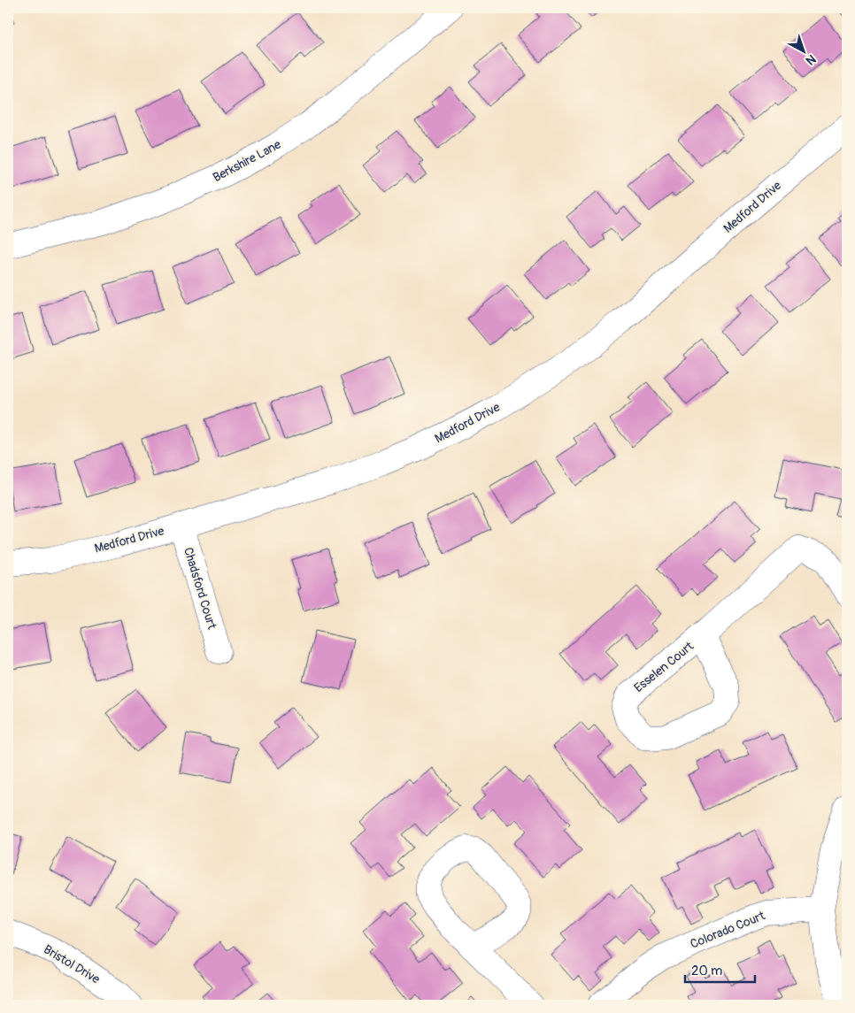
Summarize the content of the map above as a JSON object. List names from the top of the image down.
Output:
{
  "streets": {
    "street": [
      "Berkshire Lane",
      "Medford Drive",
      "Chadsford Court",
      "Esselen Court",
      "Colorado Court",
      "Bristol Drive"
    ]
  },
  "crossings": [
    ["Medford Drive", "Chadsford Court"]
  ],
  "scale_bar": "20 m",
  "north": "bottom right"
}
